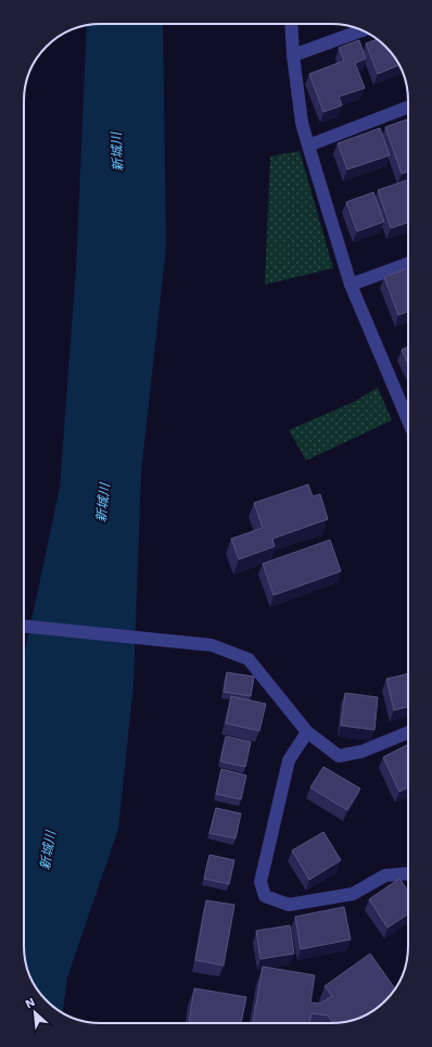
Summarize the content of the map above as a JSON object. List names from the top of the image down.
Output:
{
  "water": ["新城川"],
  "north": "top left"
}
